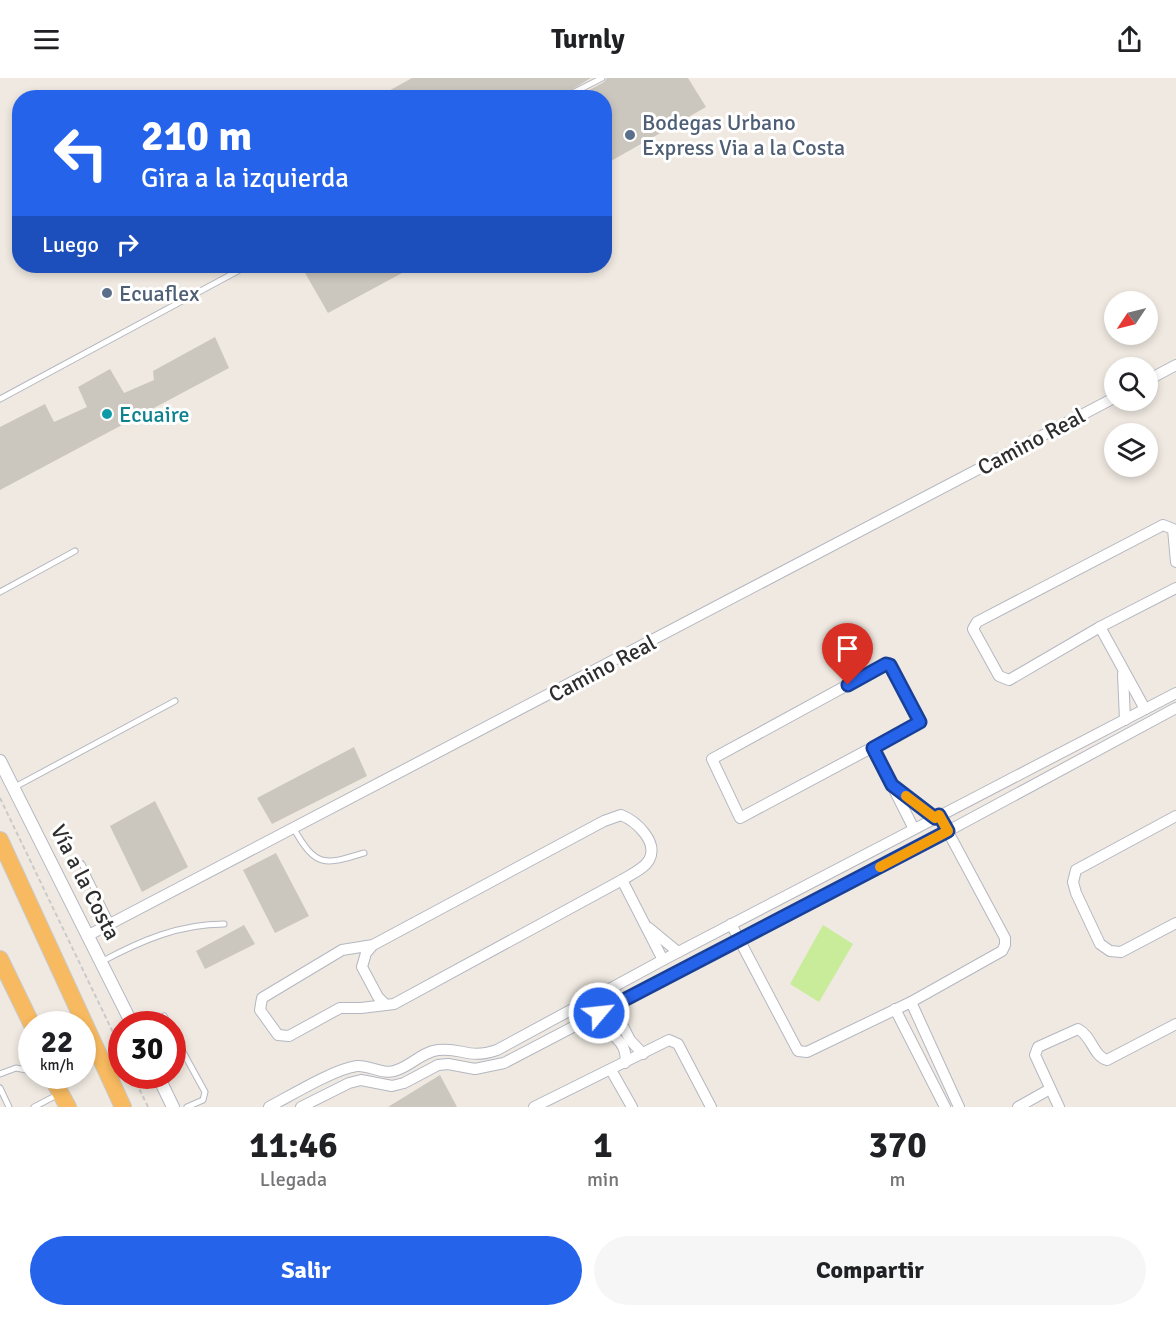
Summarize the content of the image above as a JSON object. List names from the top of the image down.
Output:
{
  "streets": {
    "street": ["Camino Real", "Vía a la Costa"]
  },
  "crossings": [
    ["Camino Real", "Vía a la Costa"]
  ],
  "places": ["Bodegas Urbano Express Via a la Costa", "Ecuaflex", "Ecuaire"],
  "north": "bottom left",
  "page": {
    "header": "Turnly",
    "turn": ["210 m", "Gira a la izquierda"],
    "then": "Luego",
    "speed": "22 km/h",
    "limit": "30",
    "eta": [
      "11:46",
      "Llegada",
      "1",
      "min",
      "370",
      "m"
    ],
    "buttons": ["Salir", "Compartir"]
  }
}
